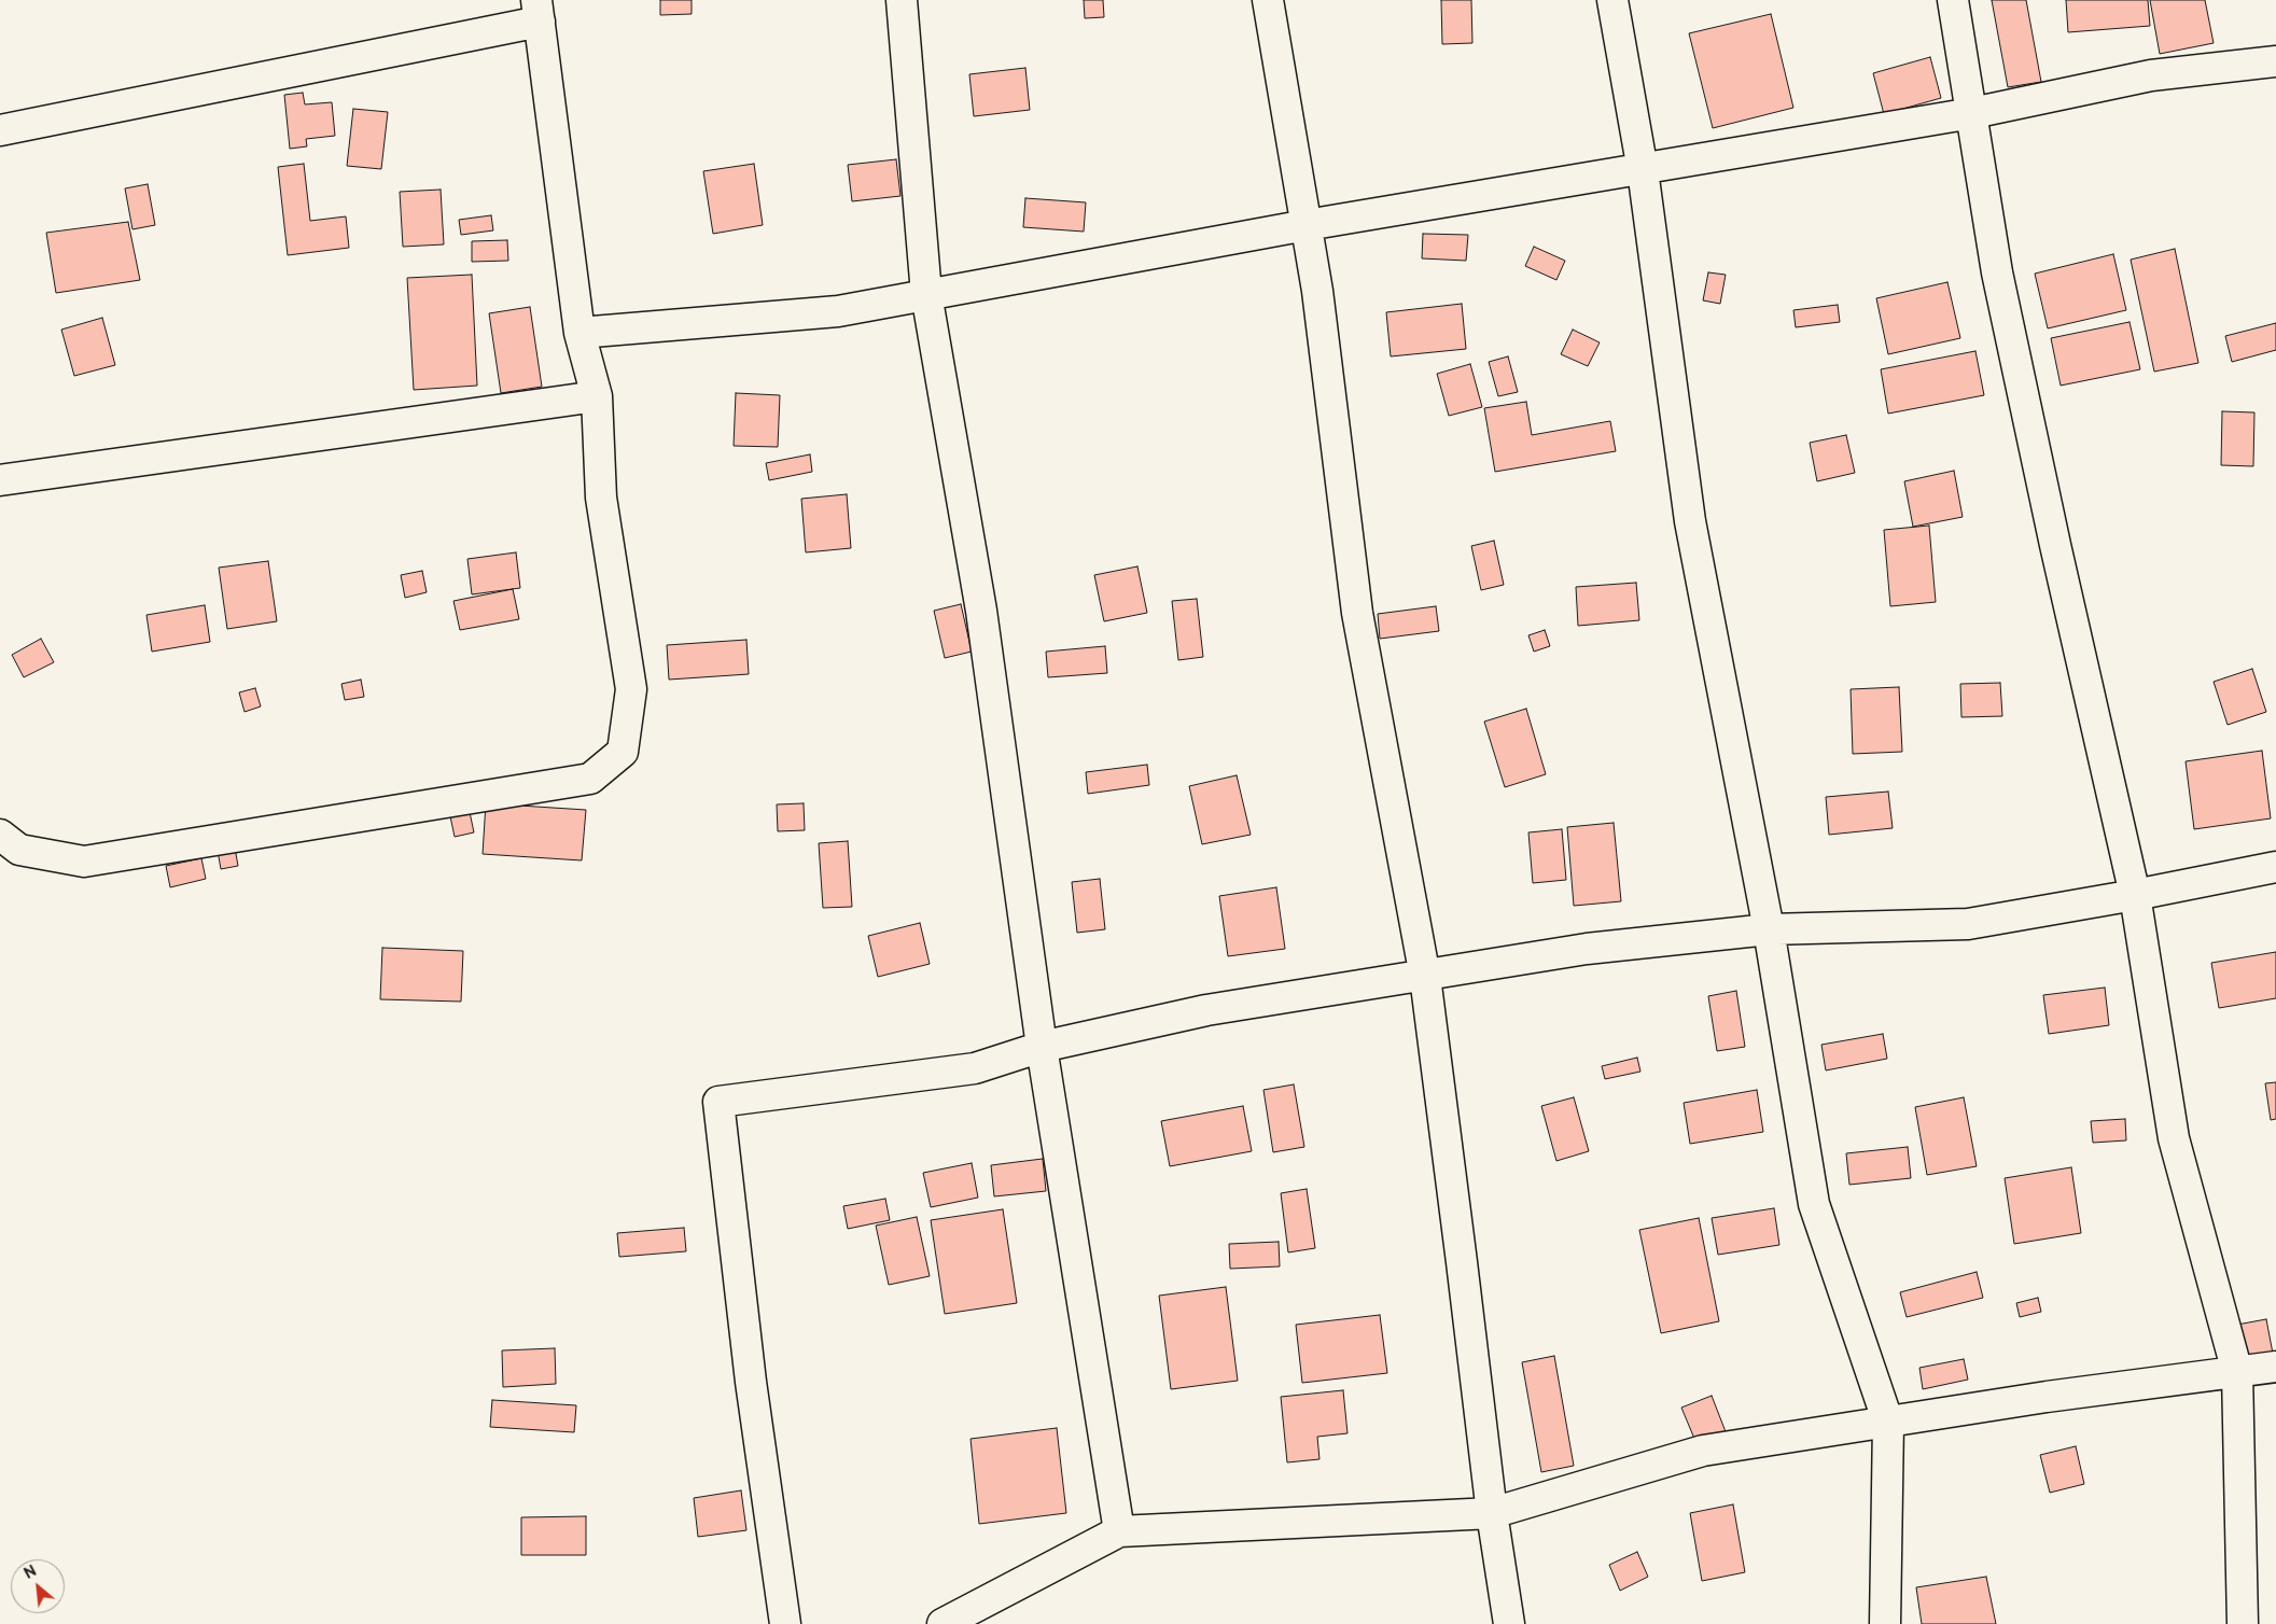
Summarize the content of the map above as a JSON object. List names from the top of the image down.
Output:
{
  "north": "top left"
}
